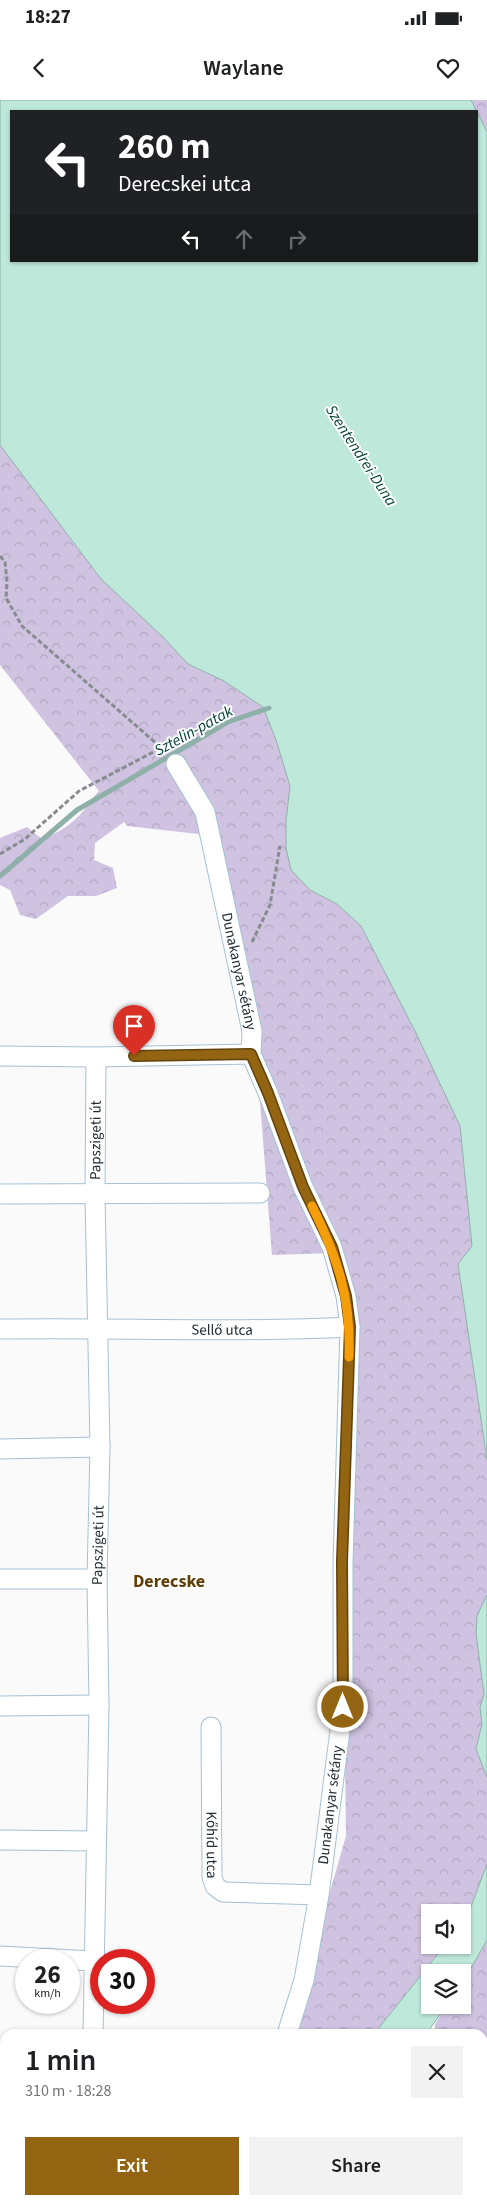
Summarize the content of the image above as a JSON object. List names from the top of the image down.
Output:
{
  "streets": {
    "street": [
      "Dunakanyar sétány",
      "Papszigeti út",
      "Sellő utca",
      "Kőhíd utca"
    ]
  },
  "crossings": [
    ["Dunakanyar sétány", "Sellő utca"],
    ["Dunakanyar sétány", "Kőhíd utca"],
    ["Papszigeti út", "Sellő utca"]
  ],
  "districts": ["Derecske"],
  "water": ["Szentendrei-Duna", "Sztelin-patak"],
  "page": {
    "status": "18:27",
    "header": "Waylane",
    "turn": ["260 m", "Derecskei utca"],
    "speed": "26 km/h",
    "limit": "30",
    "heading": ["1 min", "310 m · 18:28"],
    "buttons": ["Exit", "Share"]
  }
}
